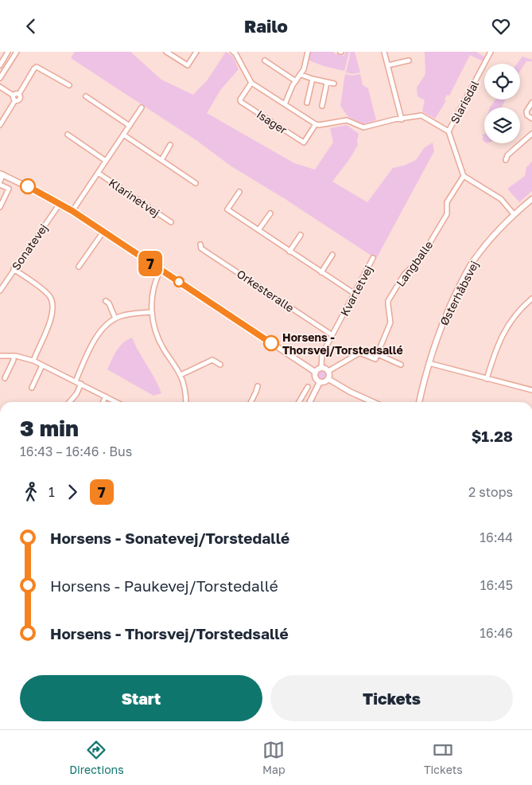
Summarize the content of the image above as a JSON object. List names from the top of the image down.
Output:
{
  "streets": {
    "street": [
      "Slarisdal",
      "Isager",
      "Klarinetvej",
      "Sonatevej",
      "Langballe",
      "Orkesteralle",
      "Kvartetvej",
      "Østerhåbsvej"
    ]
  },
  "crossings": [
    ["Orkesteralle", "Kvartetvej"]
  ],
  "places": ["Horsens - Thorsvej/Torstedsallé"],
  "lines": ["bus line 7"],
  "page": {
    "header": "Railo",
    "on_map": "7",
    "heading": ["3 min", "16:43 – 16:46 · Bus", "$1.28"],
    "legs": ["1", "7", "2 stops"],
    "list": [
      {
        "name": "Horsens - Sonatevej/Torstedallé",
        "value": "16:44"
      },
      {
        "name": "Horsens - Paukevej/Torstedallé",
        "value": "16:45"
      },
      {
        "name": "Horsens - Thorsvej/Torstedsallé",
        "value": "16:46"
      }
    ],
    "buttons": ["Start", "Tickets"],
    "tabs": ["Directions", "Map", "Tickets"]
  }
}
